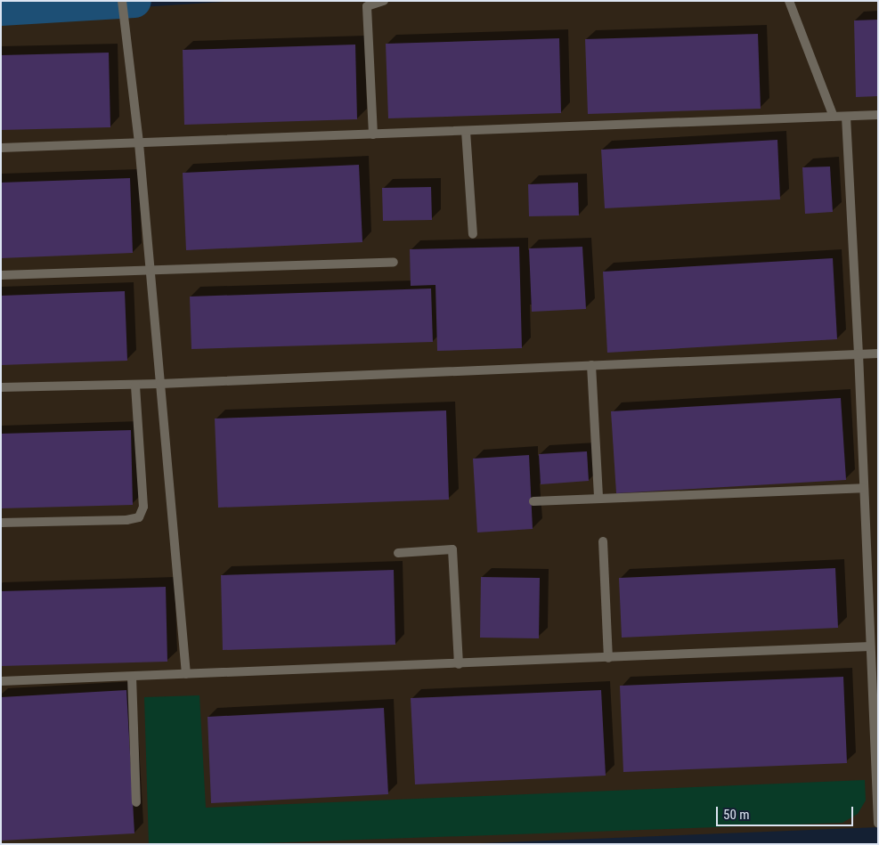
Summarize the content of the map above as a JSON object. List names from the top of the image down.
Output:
{
  "scale_bar": "50 m"
}
